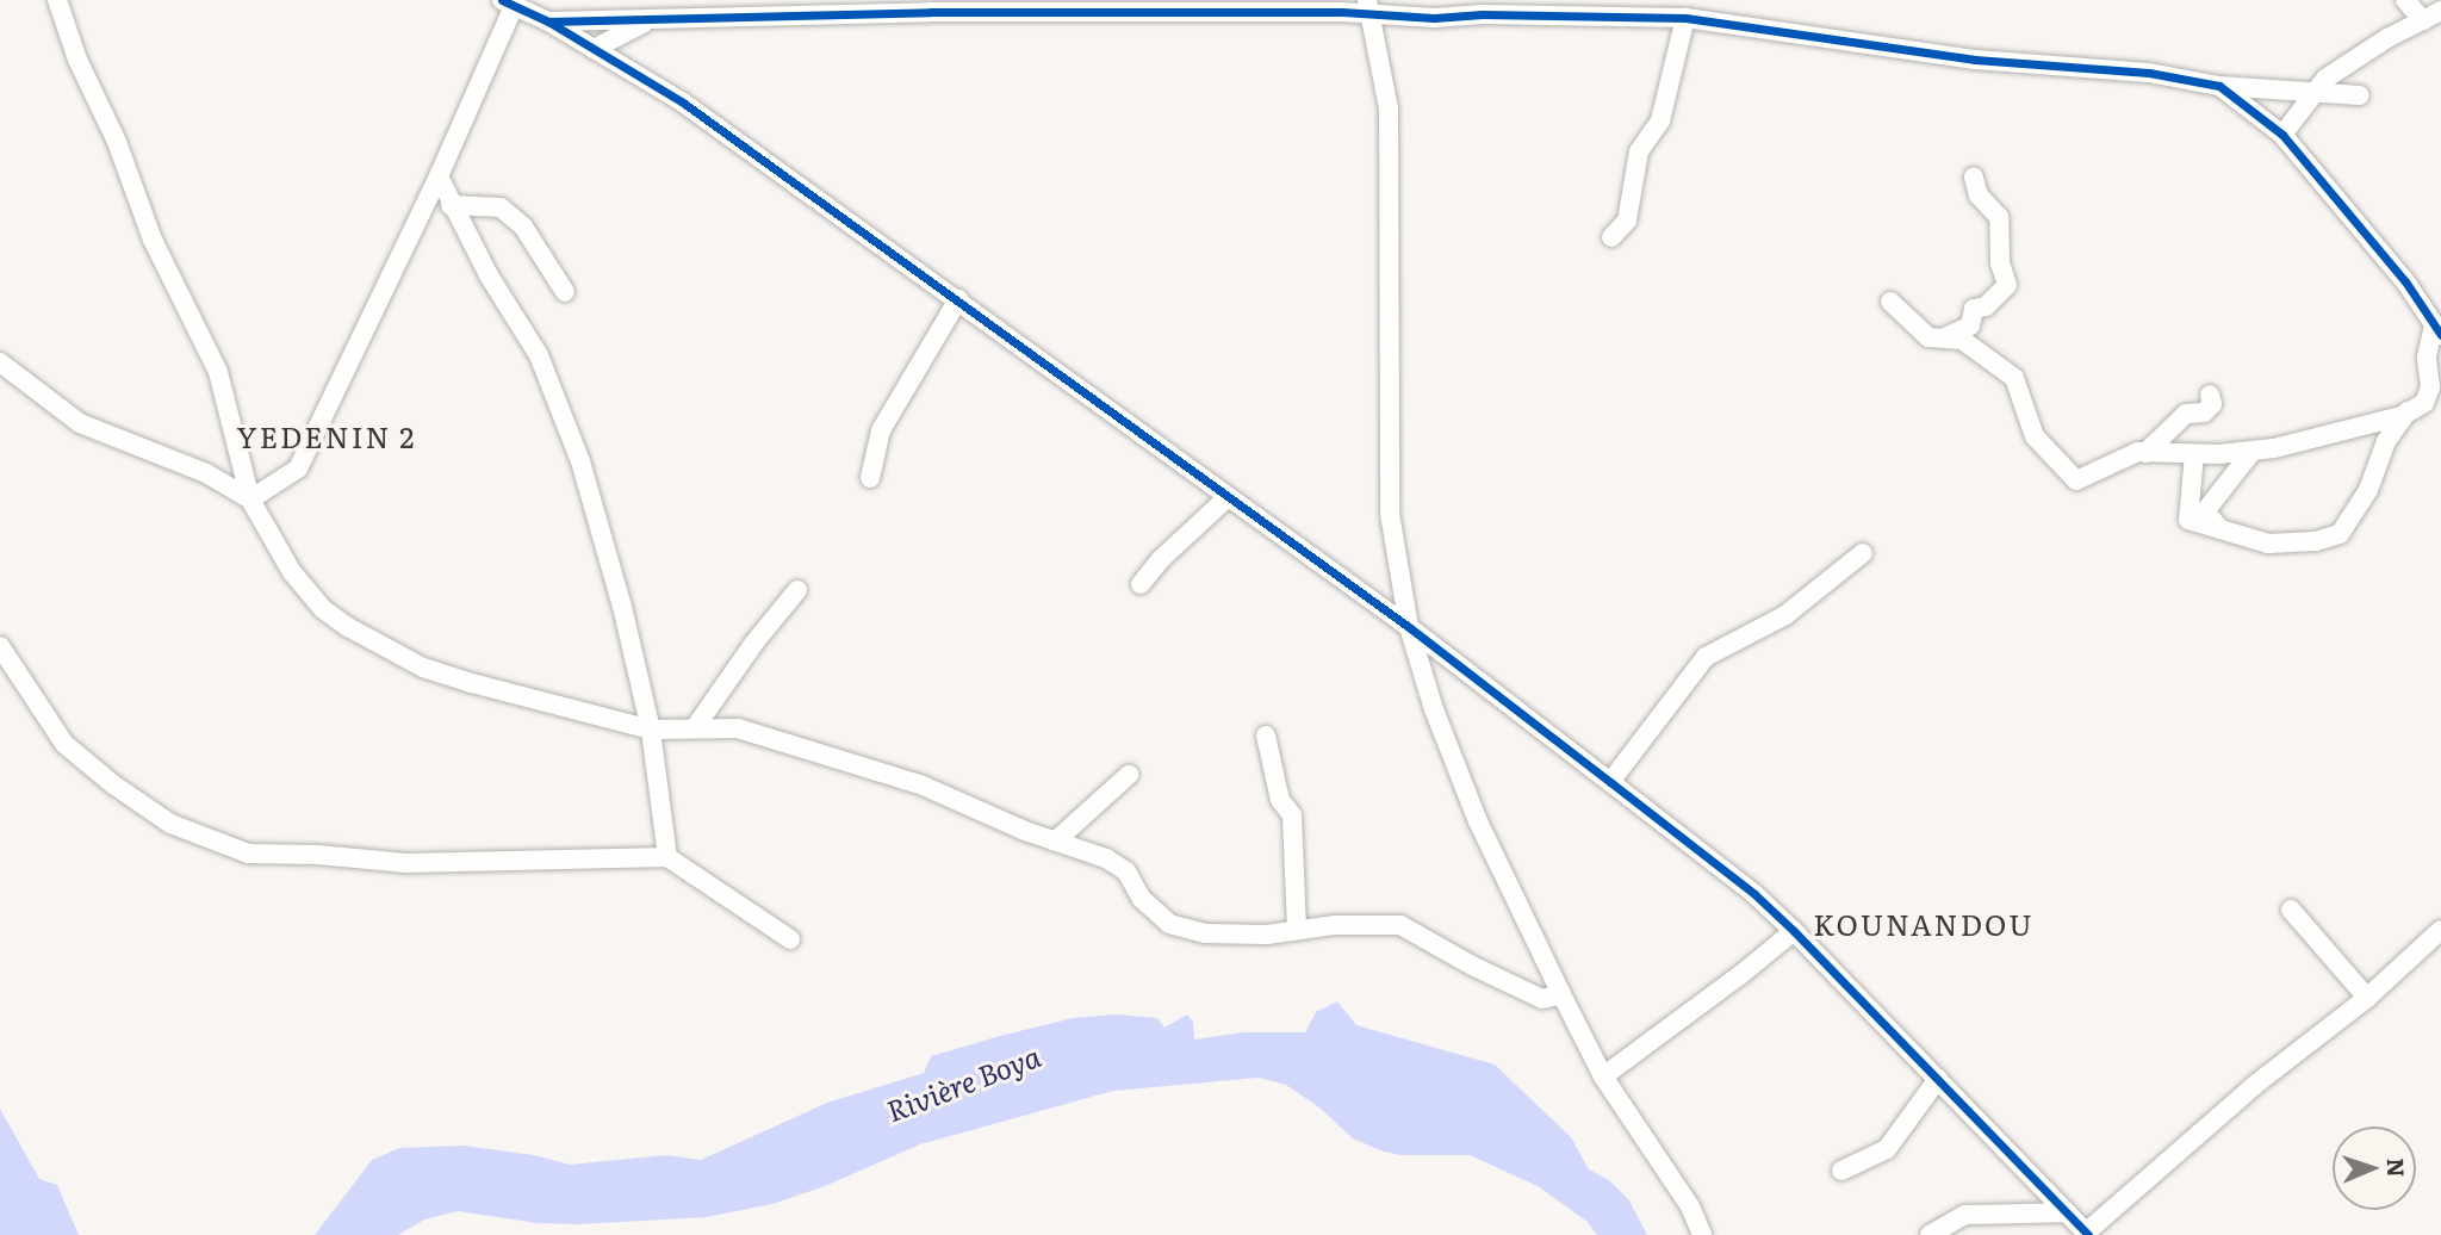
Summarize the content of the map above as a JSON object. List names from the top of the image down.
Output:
{
  "districts": ["YEDENIN 2", "KOUNANDOU"],
  "water": ["Rivière Boya"],
  "north": "right"
}
